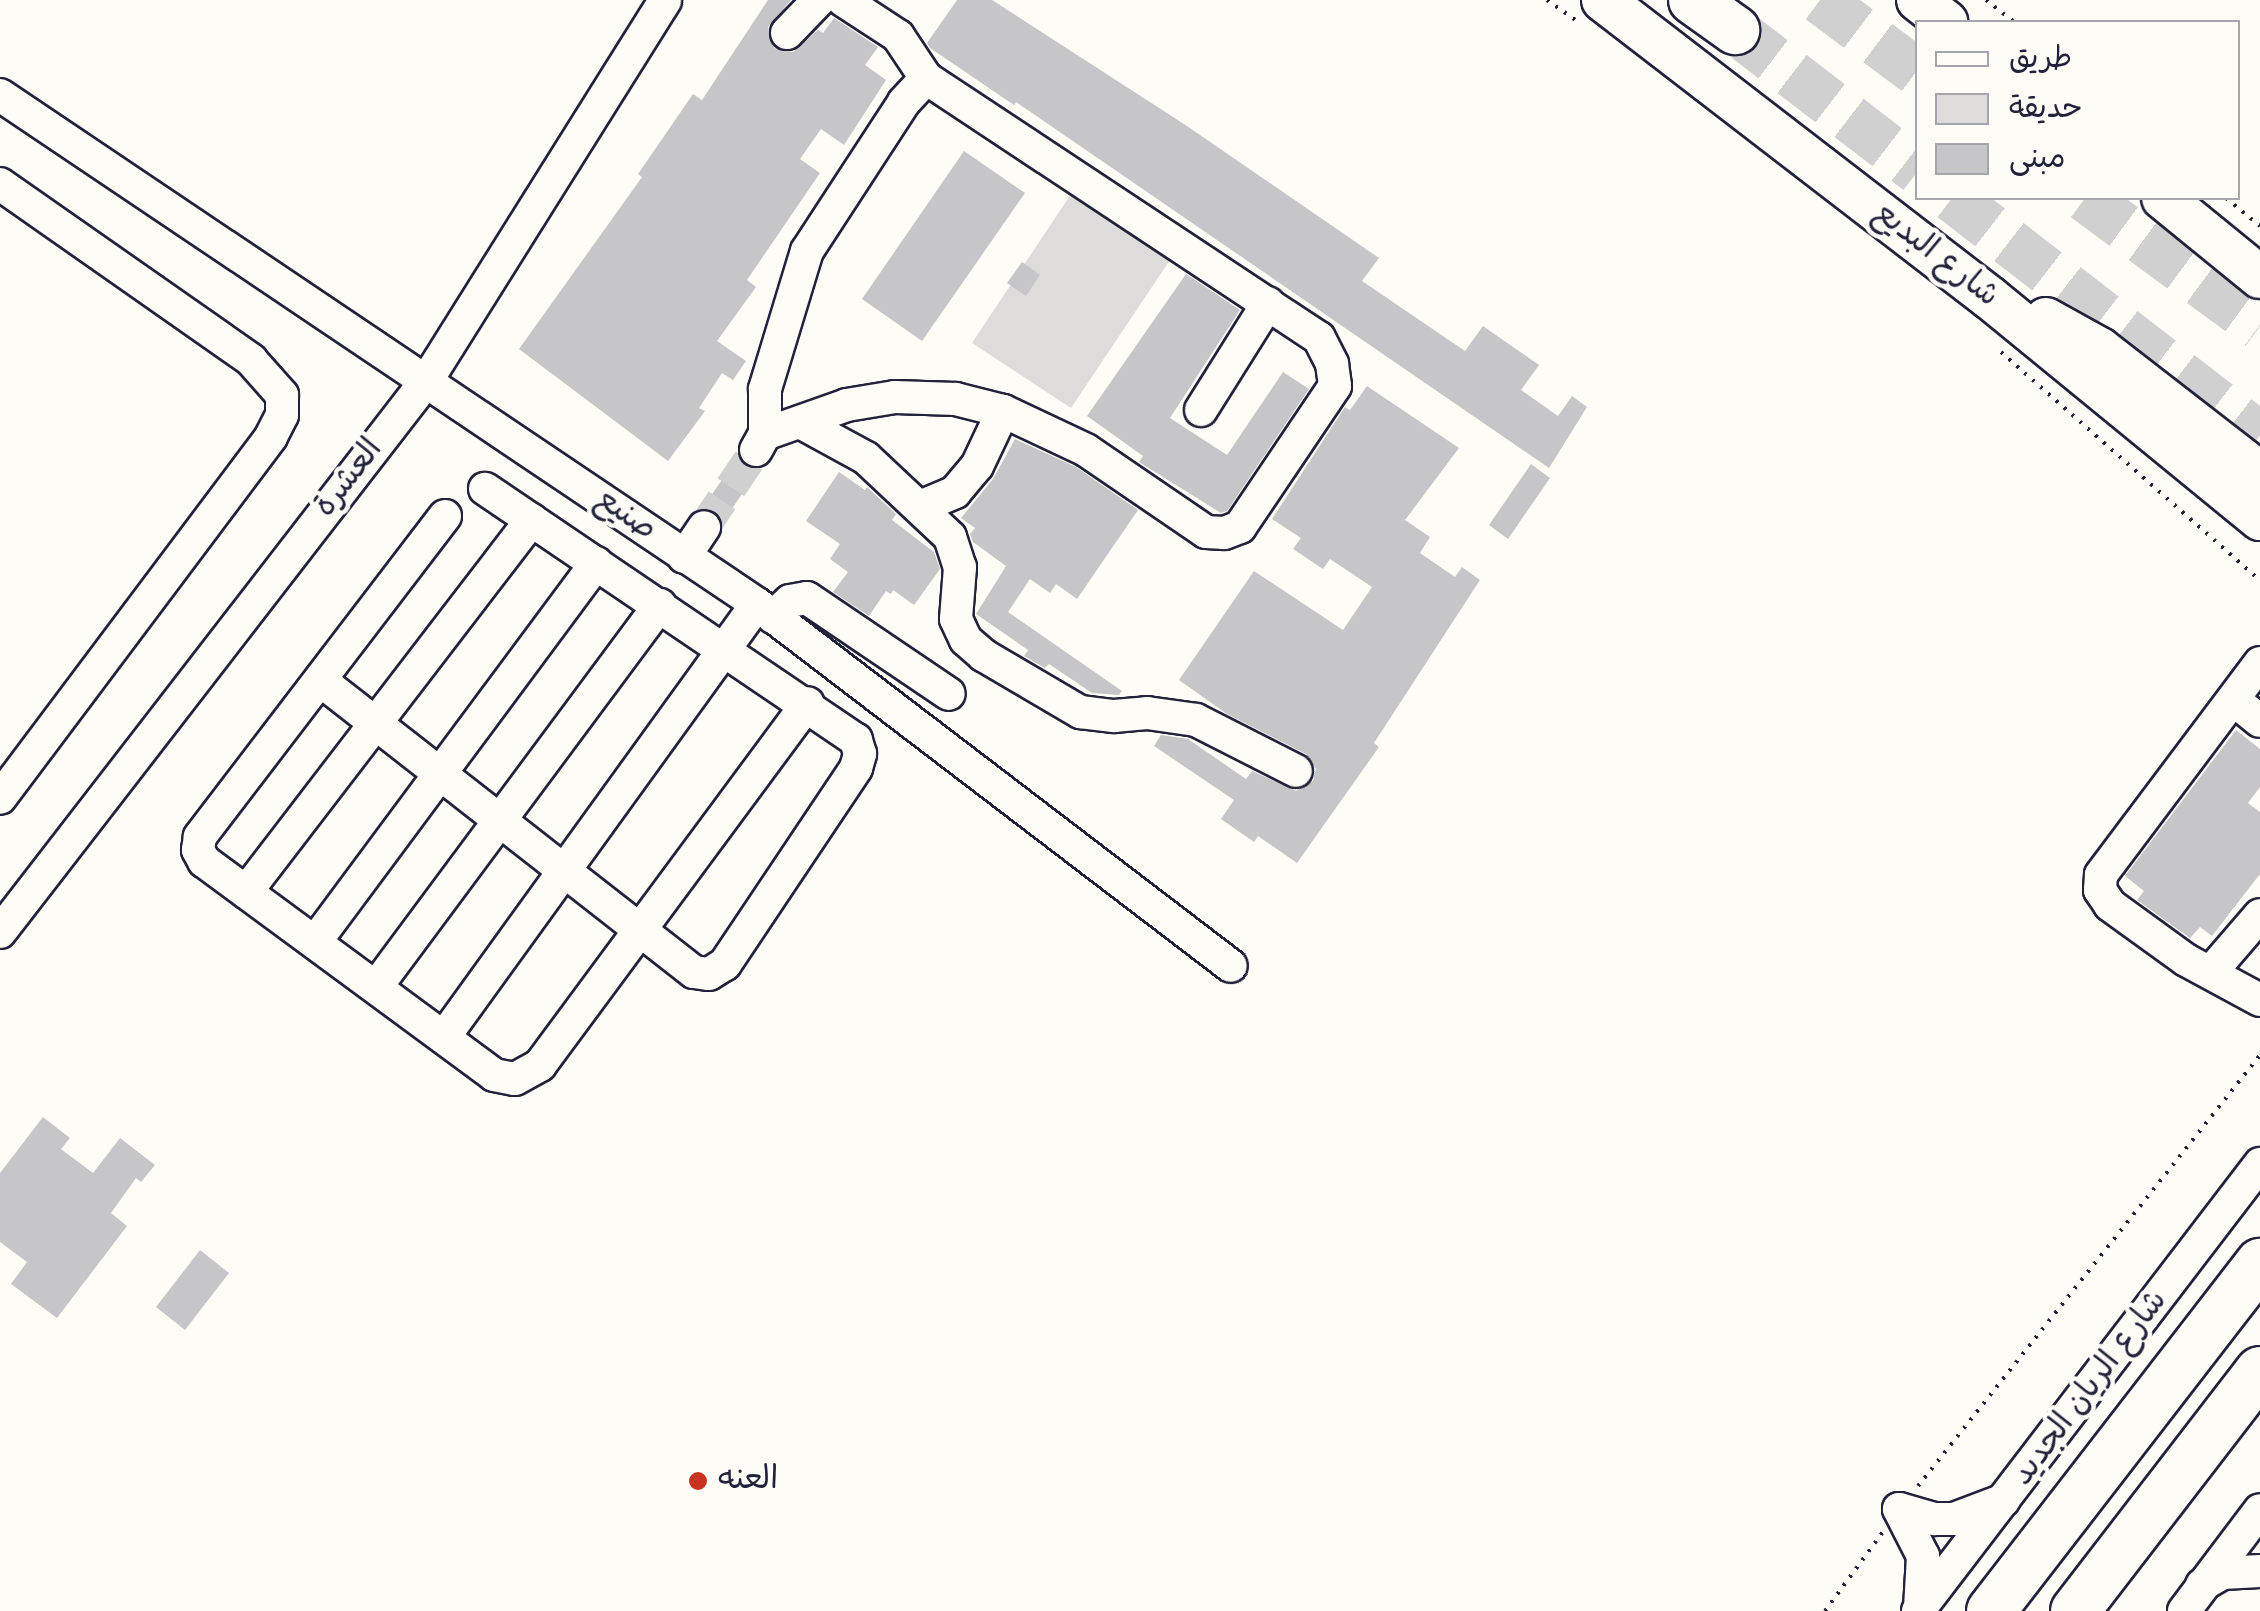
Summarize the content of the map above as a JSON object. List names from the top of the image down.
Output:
{
  "streets": {
    "highway": ["شارع الريان الجديد"],
    "main road": ["شارع البديع"],
    "street": ["العشرة", "صنيع"]
  },
  "crossings": [
    ["العشرة", "صنيع"]
  ],
  "places": ["العنه"],
  "legend": ["طريق", "حديقة", "مبنى"]
}
